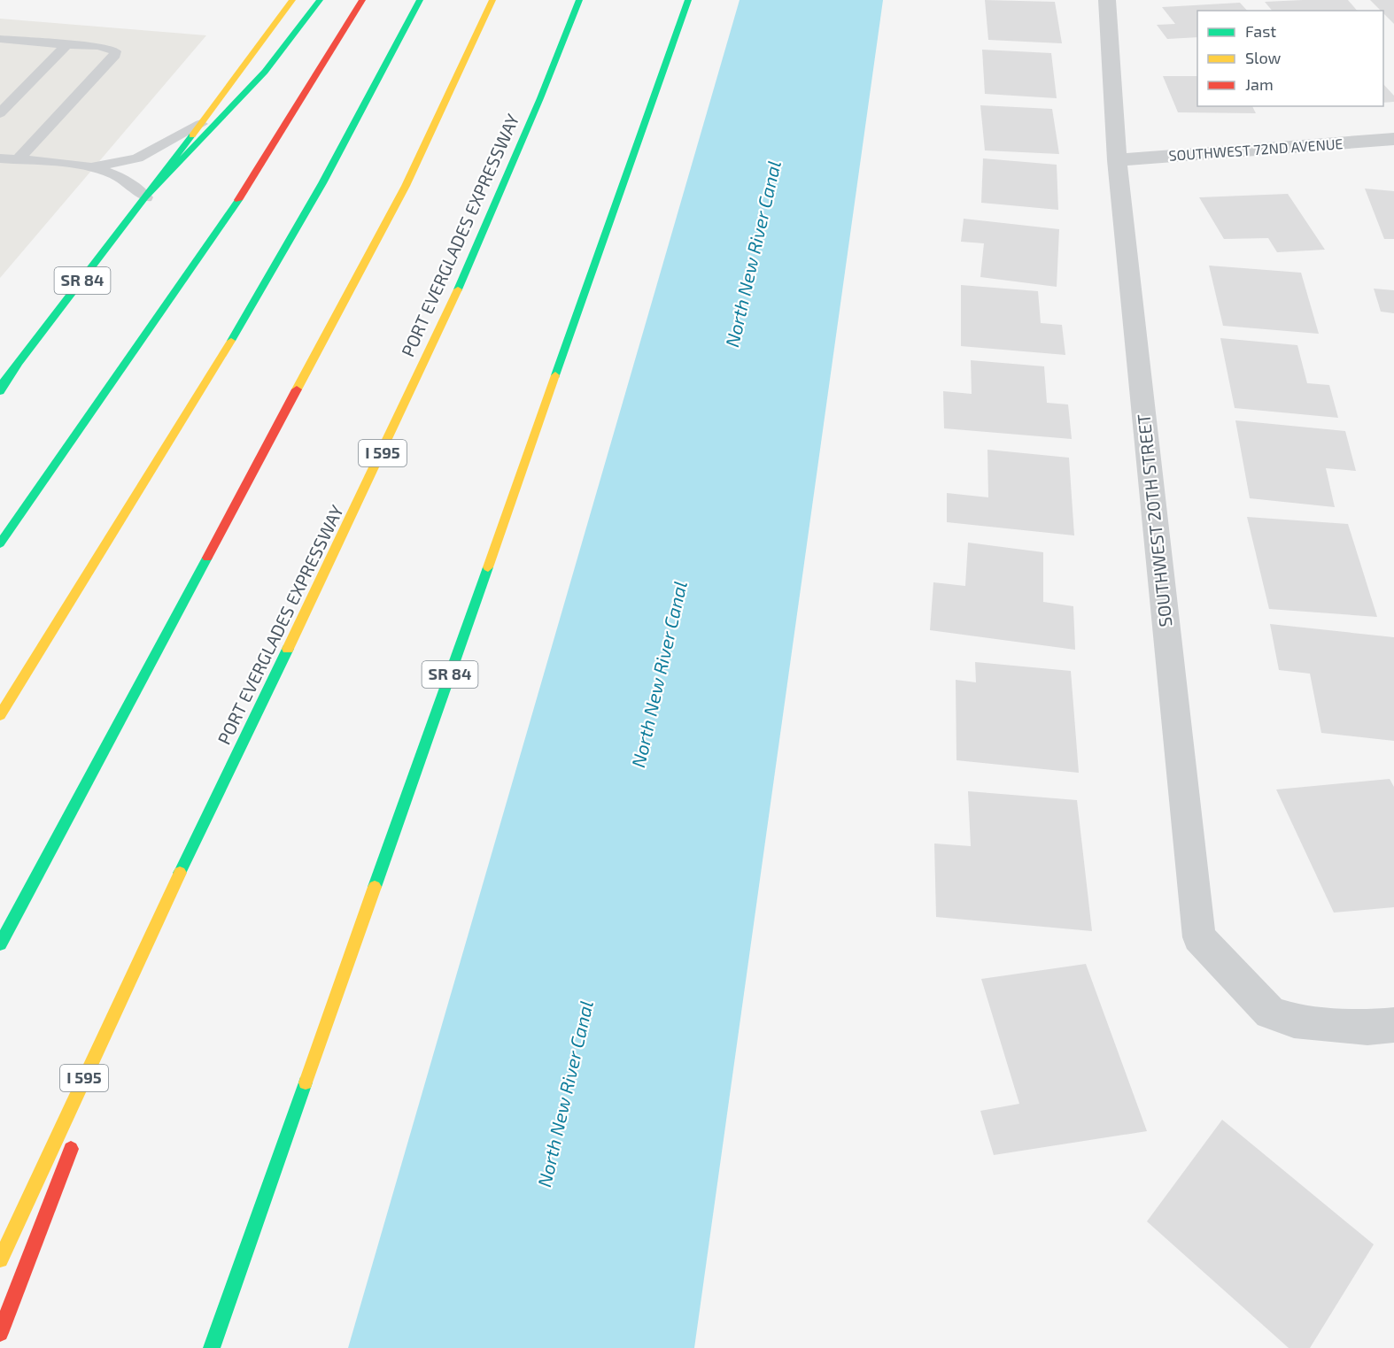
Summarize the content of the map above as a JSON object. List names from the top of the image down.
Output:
{
  "streets": {
    "main road": ["PORT EVERGLADES EXPRESSWAY", "SR 84", "I 595"],
    "street": ["SOUTHWEST 72ND AVENUE", "SOUTHWEST 20TH STREET"]
  },
  "crossings": [
    ["SOUTHWEST 72ND AVENUE", "SOUTHWEST 20TH STREET"]
  ],
  "water": ["North New River Canal"],
  "legend": ["Fast", "Slow", "Jam"]
}
